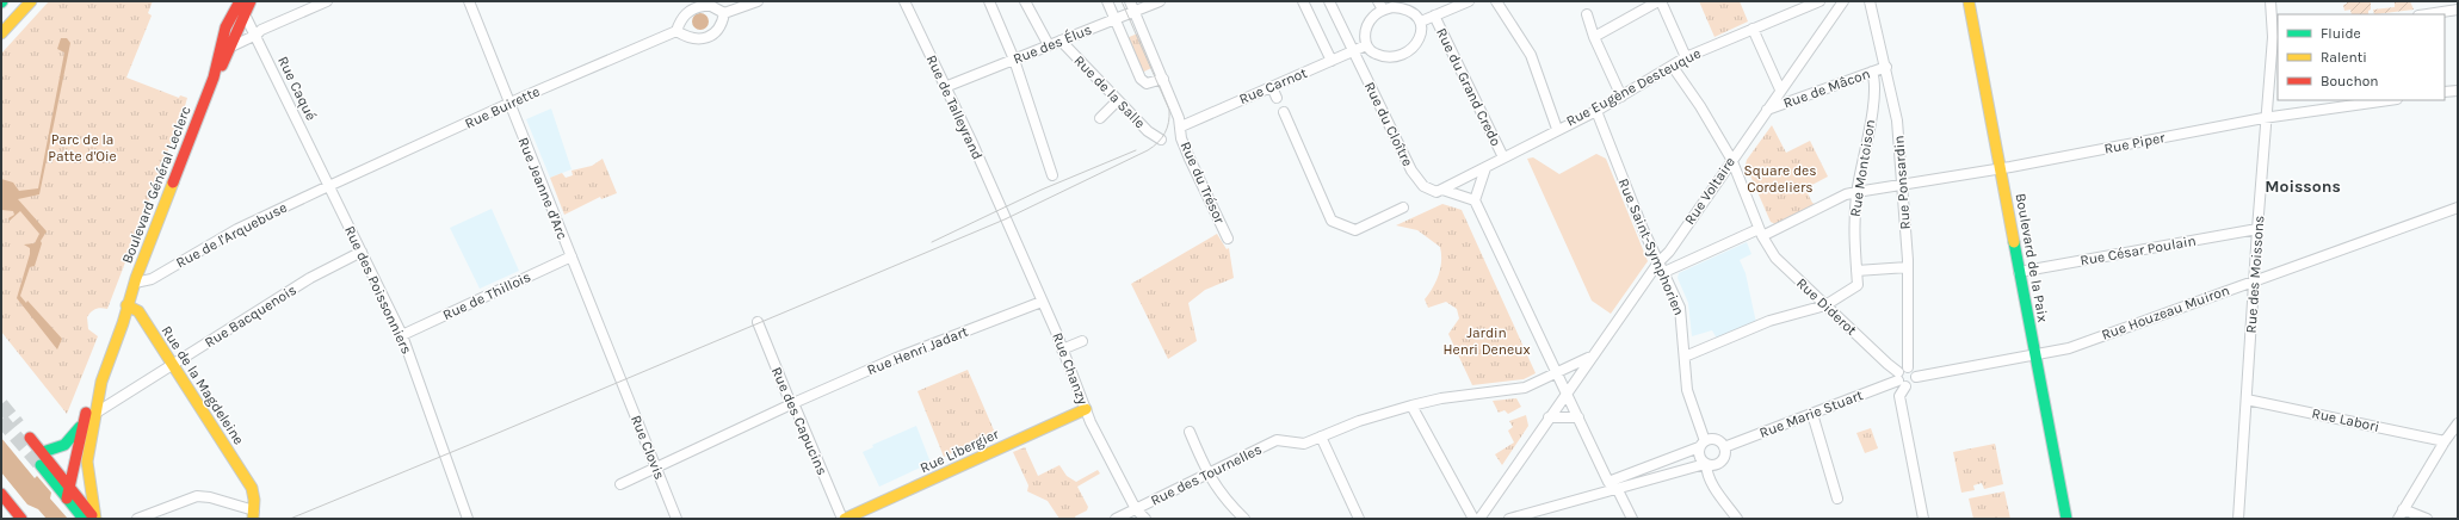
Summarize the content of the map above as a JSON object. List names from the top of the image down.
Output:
{
  "streets": {
    "main road": [
      "Boulevard Général Leclerc",
      "Boulevard de la Paix",
      "Rue de la Magdeleine",
      "Rue Libergier"
    ],
    "street": [
      "Rue des Élus",
      "Rue Carnot",
      "Rue du Grand Credo",
      "Rue Eugène Desteuque",
      "Rue Caqué",
      "Rue de Mâcon",
      "Rue de la Salle",
      "Rue Buirette",
      "Rue de Talleyrand",
      "Rue du Cloître",
      "Rue Piper",
      "Rue Montoison",
      "Rue du Trésor",
      "Rue Ponsardin",
      "Rue Jeanne d'Arc",
      "Rue Voltaire",
      "Rue de l'Arquebuse",
      "Rue Saint-Symphorien",
      "Rue César Poulain",
      "Rue des Moissons",
      "Rue des Poissonniers",
      "Rue de Thillois",
      "Rue Diderot",
      "Rue Houzeau Muiron",
      "Rue Bacquenois",
      "Rue Henri Jadart",
      "Rue Chanzy",
      "Rue Marie Stuart",
      "Rue Labori",
      "Rue des Capucins",
      "Rue Clovis",
      "Rue des Tournelles"
    ]
  },
  "crossings": [
    ["Rue des Élus", "Rue de la Salle"],
    ["Rue des Élus", "Rue de Talleyrand"],
    ["Rue des Élus", "Rue du Trésor"],
    ["Rue Carnot", "Rue du Cloître"],
    ["Rue Carnot", "Rue du Trésor"],
    ["Rue du Grand Credo", "Rue Eugène Desteuque"],
    ["Rue Eugène Desteuque", "Rue du Cloître"],
    ["Rue Eugène Desteuque", "Rue Saint-Symphorien"],
    ["Rue Eugène Desteuque", "Rue Diderot"],
    ["Rue Caqué", "Rue Buirette"],
    ["Rue Caqué", "Boulevard Général Leclerc"],
    ["Rue Caqué", "Rue de l'Arquebuse"],
    ["Rue Caqué", "Rue des Poissonniers"],
    ["Rue de Mâcon", "Rue Montoison"],
    ["Rue de Mâcon", "Rue Ponsardin"],
    ["Rue de Mâcon", "Rue Voltaire"],
    ["Rue Buirette", "Rue Jeanne d'Arc"],
    ["Rue Buirette", "Rue de l'Arquebuse"],
    ["Rue Buirette", "Rue des Poissonniers"],
    ["Rue de Talleyrand", "Rue Chanzy"],
    ["Rue Piper", "Rue Montoison"],
    ["Rue Piper", "Rue Ponsardin"],
    ["Rue Piper", "Rue Saint-Symphorien"],
    ["Rue Piper", "Boulevard de la Paix"],
    ["Rue Piper", "Rue des Moissons"],
    ["Rue Piper", "Rue Diderot"],
    ["Rue Montoison", "Rue Diderot"],
    ["Rue Ponsardin", "Rue Diderot"],
    ["Rue Ponsardin", "Rue Marie Stuart"],
    ["Boulevard Général Leclerc", "Rue de l'Arquebuse"],
    ["Boulevard Général Leclerc", "Rue Bacquenois"],
    ["Boulevard Général Leclerc", "Rue de la Magdeleine"],
    ["Rue Jeanne d'Arc", "Rue de Thillois"],
    ["Rue Jeanne d'Arc", "Rue Clovis"],
    ["Rue Voltaire", "Rue Saint-Symphorien"],
    ["Rue Voltaire", "Rue Diderot"],
    ["Rue Voltaire", "Rue des Tournelles"],
    ["Rue de l'Arquebuse", "Rue des Poissonniers"],
    ["Rue Saint-Symphorien", "Rue Marie Stuart"],
    ["Rue César Poulain", "Boulevard de la Paix"],
    ["Rue César Poulain", "Rue des Moissons"],
    ["Boulevard de la Paix", "Rue Houzeau Muiron"],
    ["Rue des Moissons", "Rue Houzeau Muiron"],
    ["Rue des Moissons", "Rue Labori"],
    ["Rue des Poissonniers", "Rue de Thillois"],
    ["Rue des Poissonniers", "Rue Bacquenois"],
    ["Rue Diderot", "Rue Houzeau Muiron"],
    ["Rue Diderot", "Rue Marie Stuart"],
    ["Rue Bacquenois", "Rue de la Magdeleine"],
    ["Rue Henri Jadart", "Rue Chanzy"],
    ["Rue Henri Jadart", "Rue des Capucins"],
    ["Rue Henri Jadart", "Rue Clovis"],
    ["Rue Chanzy", "Rue Libergier"],
    ["Rue Chanzy", "Rue des Tournelles"],
    ["Rue des Capucins", "Rue Libergier"]
  ],
  "districts": ["Moissons"],
  "parks": ["Parc de la Patte d'Oie", "Square des Cordeliers", "Jardin Henri Deneux"],
  "legend": ["Fluide", "Ralenti", "Bouchon"]
}
